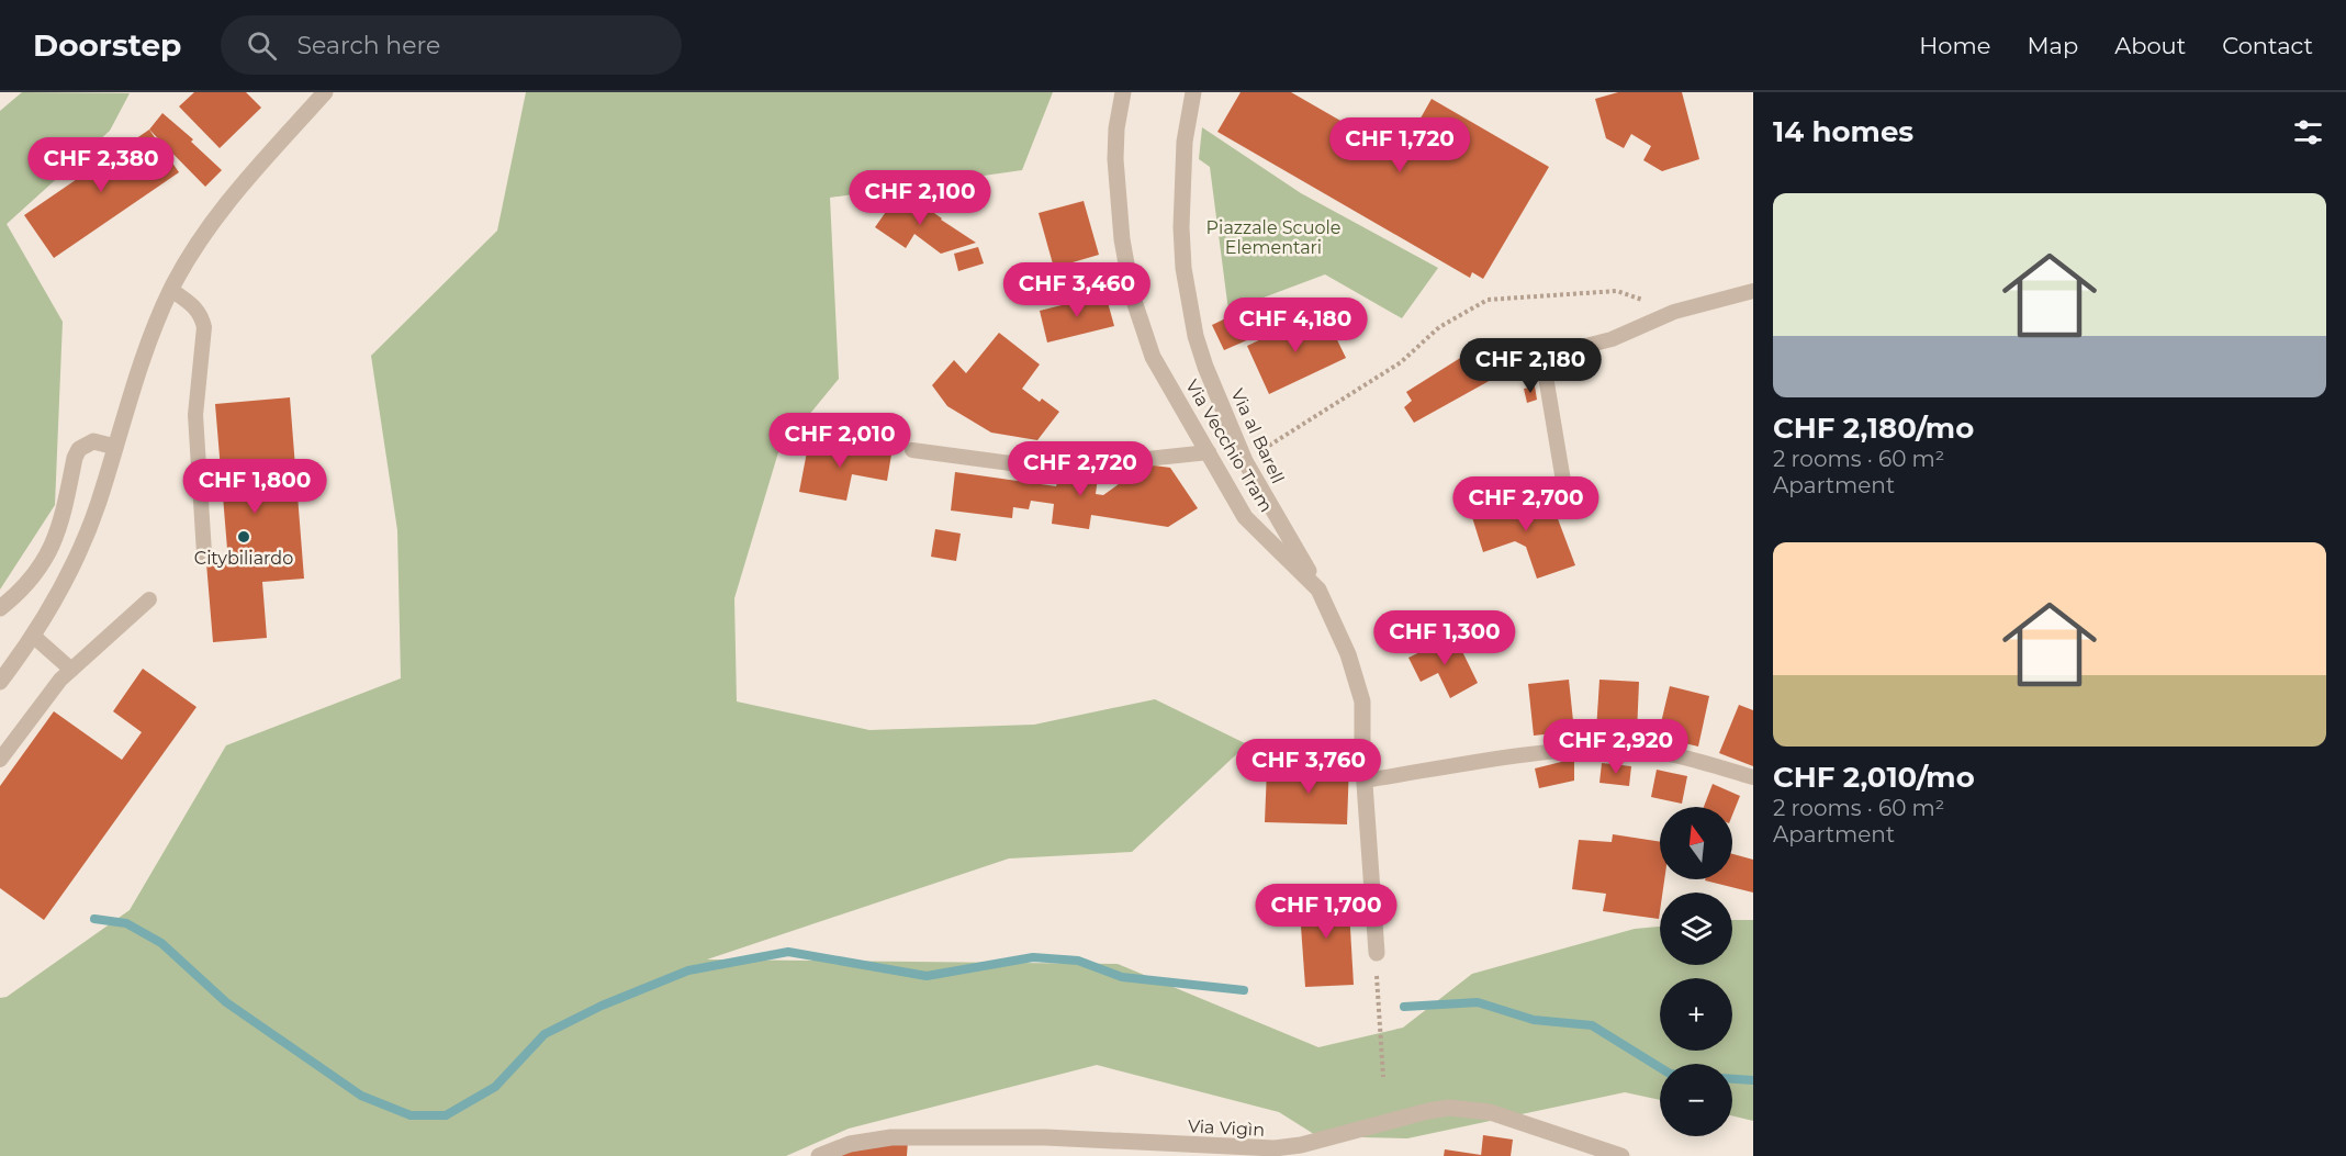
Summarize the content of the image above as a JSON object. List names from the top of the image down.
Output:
{
  "streets": {
    "street": ["Via al Barell", "Via Vecchio Tram", "Via Vigìn"]
  },
  "crossings": [
    ["Via al Barell", "Via Vecchio Tram"]
  ],
  "parks": ["Piazzale Scuole Elementari"],
  "places": ["Citybiliardo"],
  "north": "top",
  "page": {
    "header": "Doorstep",
    "search": "Search here",
    "nav": [
      "Home",
      "Map",
      "About",
      "Contact"
    ],
    "heading": "14 homes",
    "price": [
      "CHF 1,720",
      "CHF 2,380",
      "CHF 2,100",
      "CHF 3,460",
      "CHF 4,180",
      "CHF 2,180",
      "CHF 2,010",
      "CHF 2,720",
      "CHF 1,800",
      "CHF 2,700",
      "CHF 1,300",
      "CHF 2,920",
      "CHF 3,760",
      "CHF 1,700"
    ],
    "list": [
      {
        "name": "CHF 2,180/mo",
        "note": "2 rooms · 60 m² · Apartment"
      },
      {
        "name": "CHF 2,010/mo",
        "note": "2 rooms · 60 m² · Apartment"
      }
    ],
    "map_buttons": ["+", "−"]
  }
}
